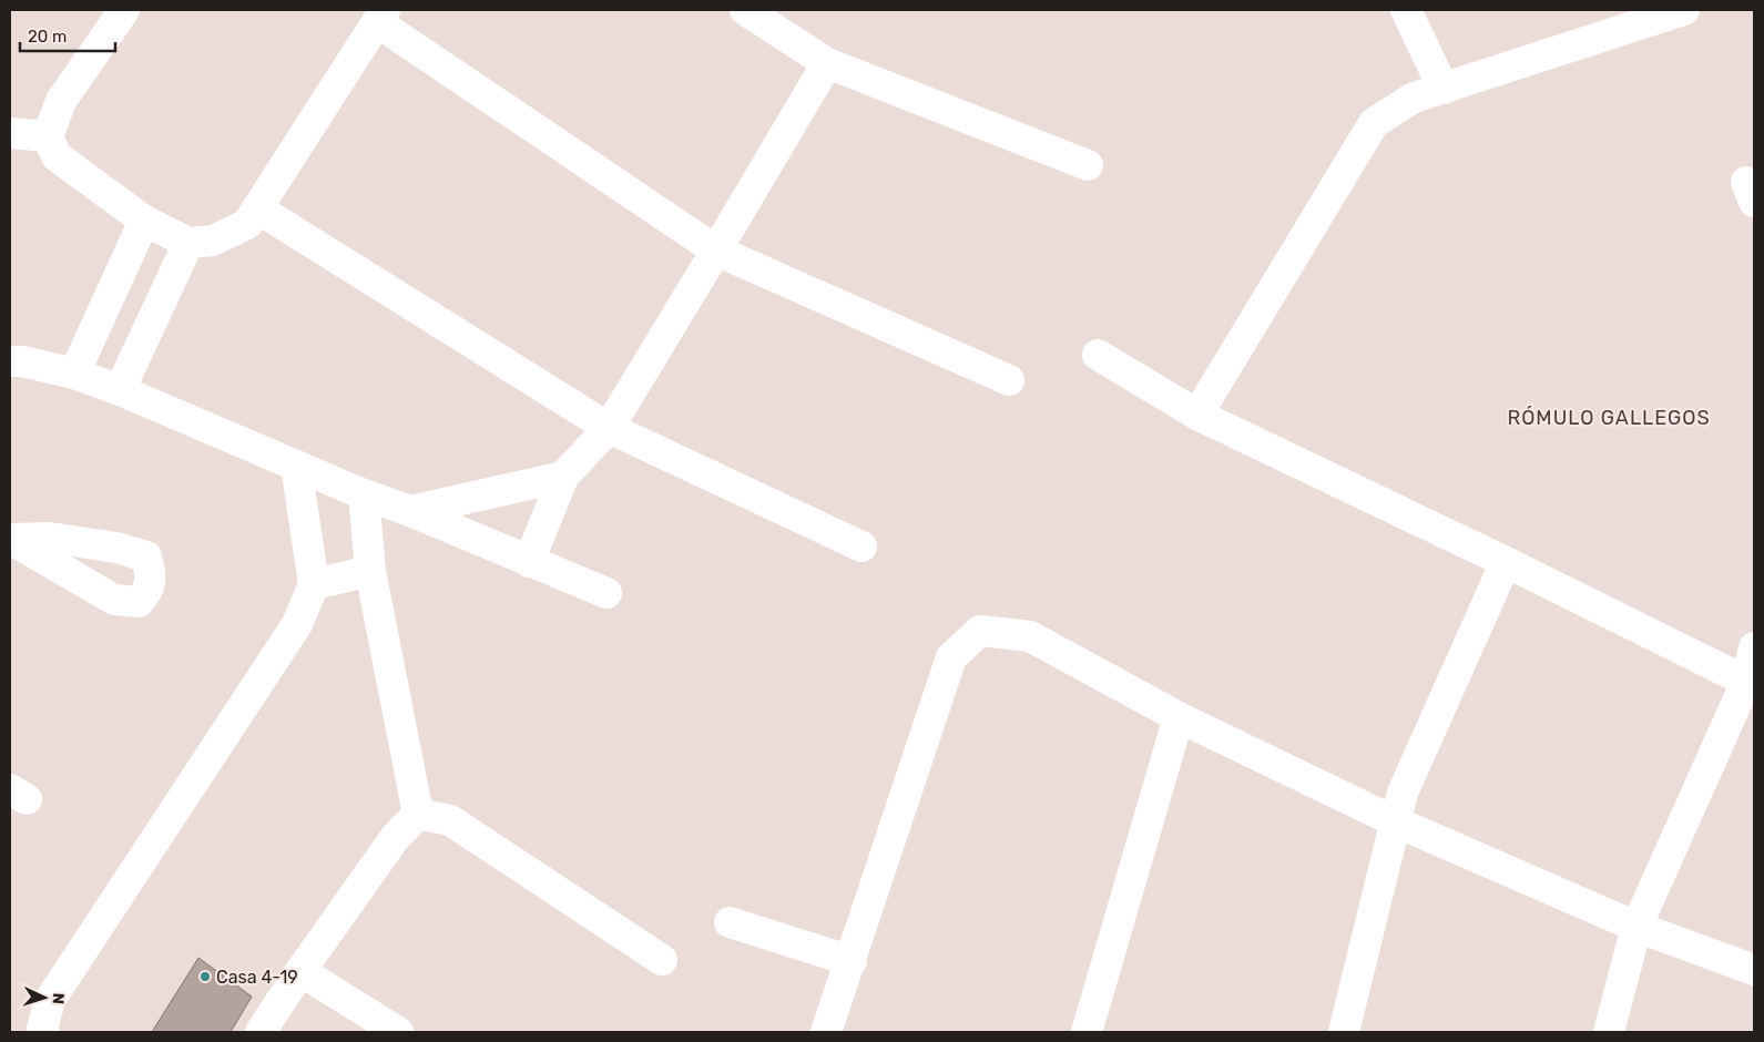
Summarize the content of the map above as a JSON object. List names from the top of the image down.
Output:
{
  "districts": ["RÓMULO GALLEGOS"],
  "places": ["Casa 4-19"],
  "scale_bar": "20 m",
  "north": "right"
}
